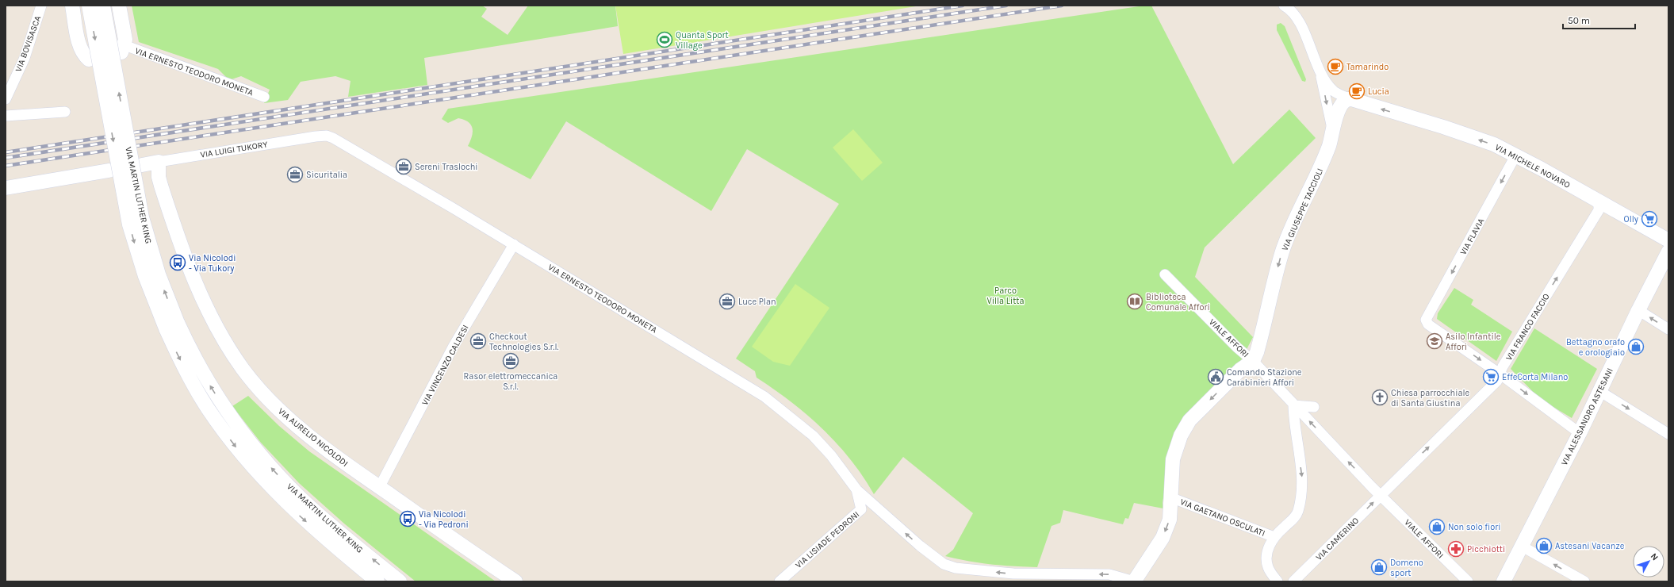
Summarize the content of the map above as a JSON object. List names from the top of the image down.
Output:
{
  "streets": {
    "street": [
      "VIA BOVISASCA",
      "VIA ERNESTO TEODORO MONETA",
      "VIA LUIGI TUKORY",
      "VIA MICHELE NOVARO",
      "VIA MARTIN LUTHER KING",
      "VIA GIUSEPPE TACCIOLI",
      "VIA FLAVIA",
      "VIA FRANCO FACCIO",
      "VIALE AFFORI",
      "VIA VINCENZO CALDESI",
      "VIA ALESSANDRO ASTESANI",
      "VIA AURELIO NICOLODI",
      "VIA GAETANO OSCULATI",
      "VIA CAMERINO",
      "VIA LISIADE PEDRONI"
    ]
  },
  "crossings": [
    ["VIA ERNESTO TEODORO MONETA", "VIA LUIGI TUKORY"],
    ["VIA ERNESTO TEODORO MONETA", "VIA VINCENZO CALDESI"],
    ["VIA ERNESTO TEODORO MONETA", "VIA LISIADE PEDRONI"],
    ["VIA LUIGI TUKORY", "VIA AURELIO NICOLODI"],
    ["VIA MICHELE NOVARO", "VIA GIUSEPPE TACCIOLI"],
    ["VIA MICHELE NOVARO", "VIA FLAVIA"],
    ["VIA MICHELE NOVARO", "VIA FRANCO FACCIO"],
    ["VIA GIUSEPPE TACCIOLI", "VIALE AFFORI"],
    ["VIA FLAVIA", "VIA FRANCO FACCIO"],
    ["VIA FRANCO FACCIO", "VIALE AFFORI"],
    ["VIA FRANCO FACCIO", "VIA CAMERINO"],
    ["VIALE AFFORI", "VIA GAETANO OSCULATI"],
    ["VIALE AFFORI", "VIA CAMERINO"],
    ["VIA VINCENZO CALDESI", "VIA AURELIO NICOLODI"]
  ],
  "one_way": [
    "VIA MICHELE NOVARO",
    "VIA GIUSEPPE TACCIOLI",
    "VIA FRANCO FACCIO",
    "VIA GAETANO OSCULATI",
    "VIA CAMERINO"
  ],
  "parks": ["Parco Villa Litta"],
  "places": {
    "sports": ["Quanta Sport Village"],
    "cafe": ["Tamarindo", "Lucia"],
    "office": [
      "Sereni Traslochi",
      "Sicuritalia",
      "Luce Plan",
      "Checkout Technologies S.r.l.",
      "Rasor elettromeccanica S.r.l."
    ],
    "supermarket": ["Olly", "EffeCorta Milano"],
    "bus stop": ["Via Nicolodi - Via Tukory", "Via Nicolodi - Via Pedroni"],
    "library": ["Biblioteca Comunale Affori"],
    "school or university": ["Asilo Infantile Affori"],
    "shop": [
      "Bettagno orafo e orologiaio",
      "Non solo fiori",
      "Astesani Vacanze",
      "Domeno sport"
    ],
    "public building": ["Comando Stazione Carabinieri Affori"],
    "church": ["Chiesa parrocchiale di Santa Giustina"],
    "pharmacy": ["Picchiotti"]
  },
  "scale_bar": "50 m",
  "north": "top right"
}
